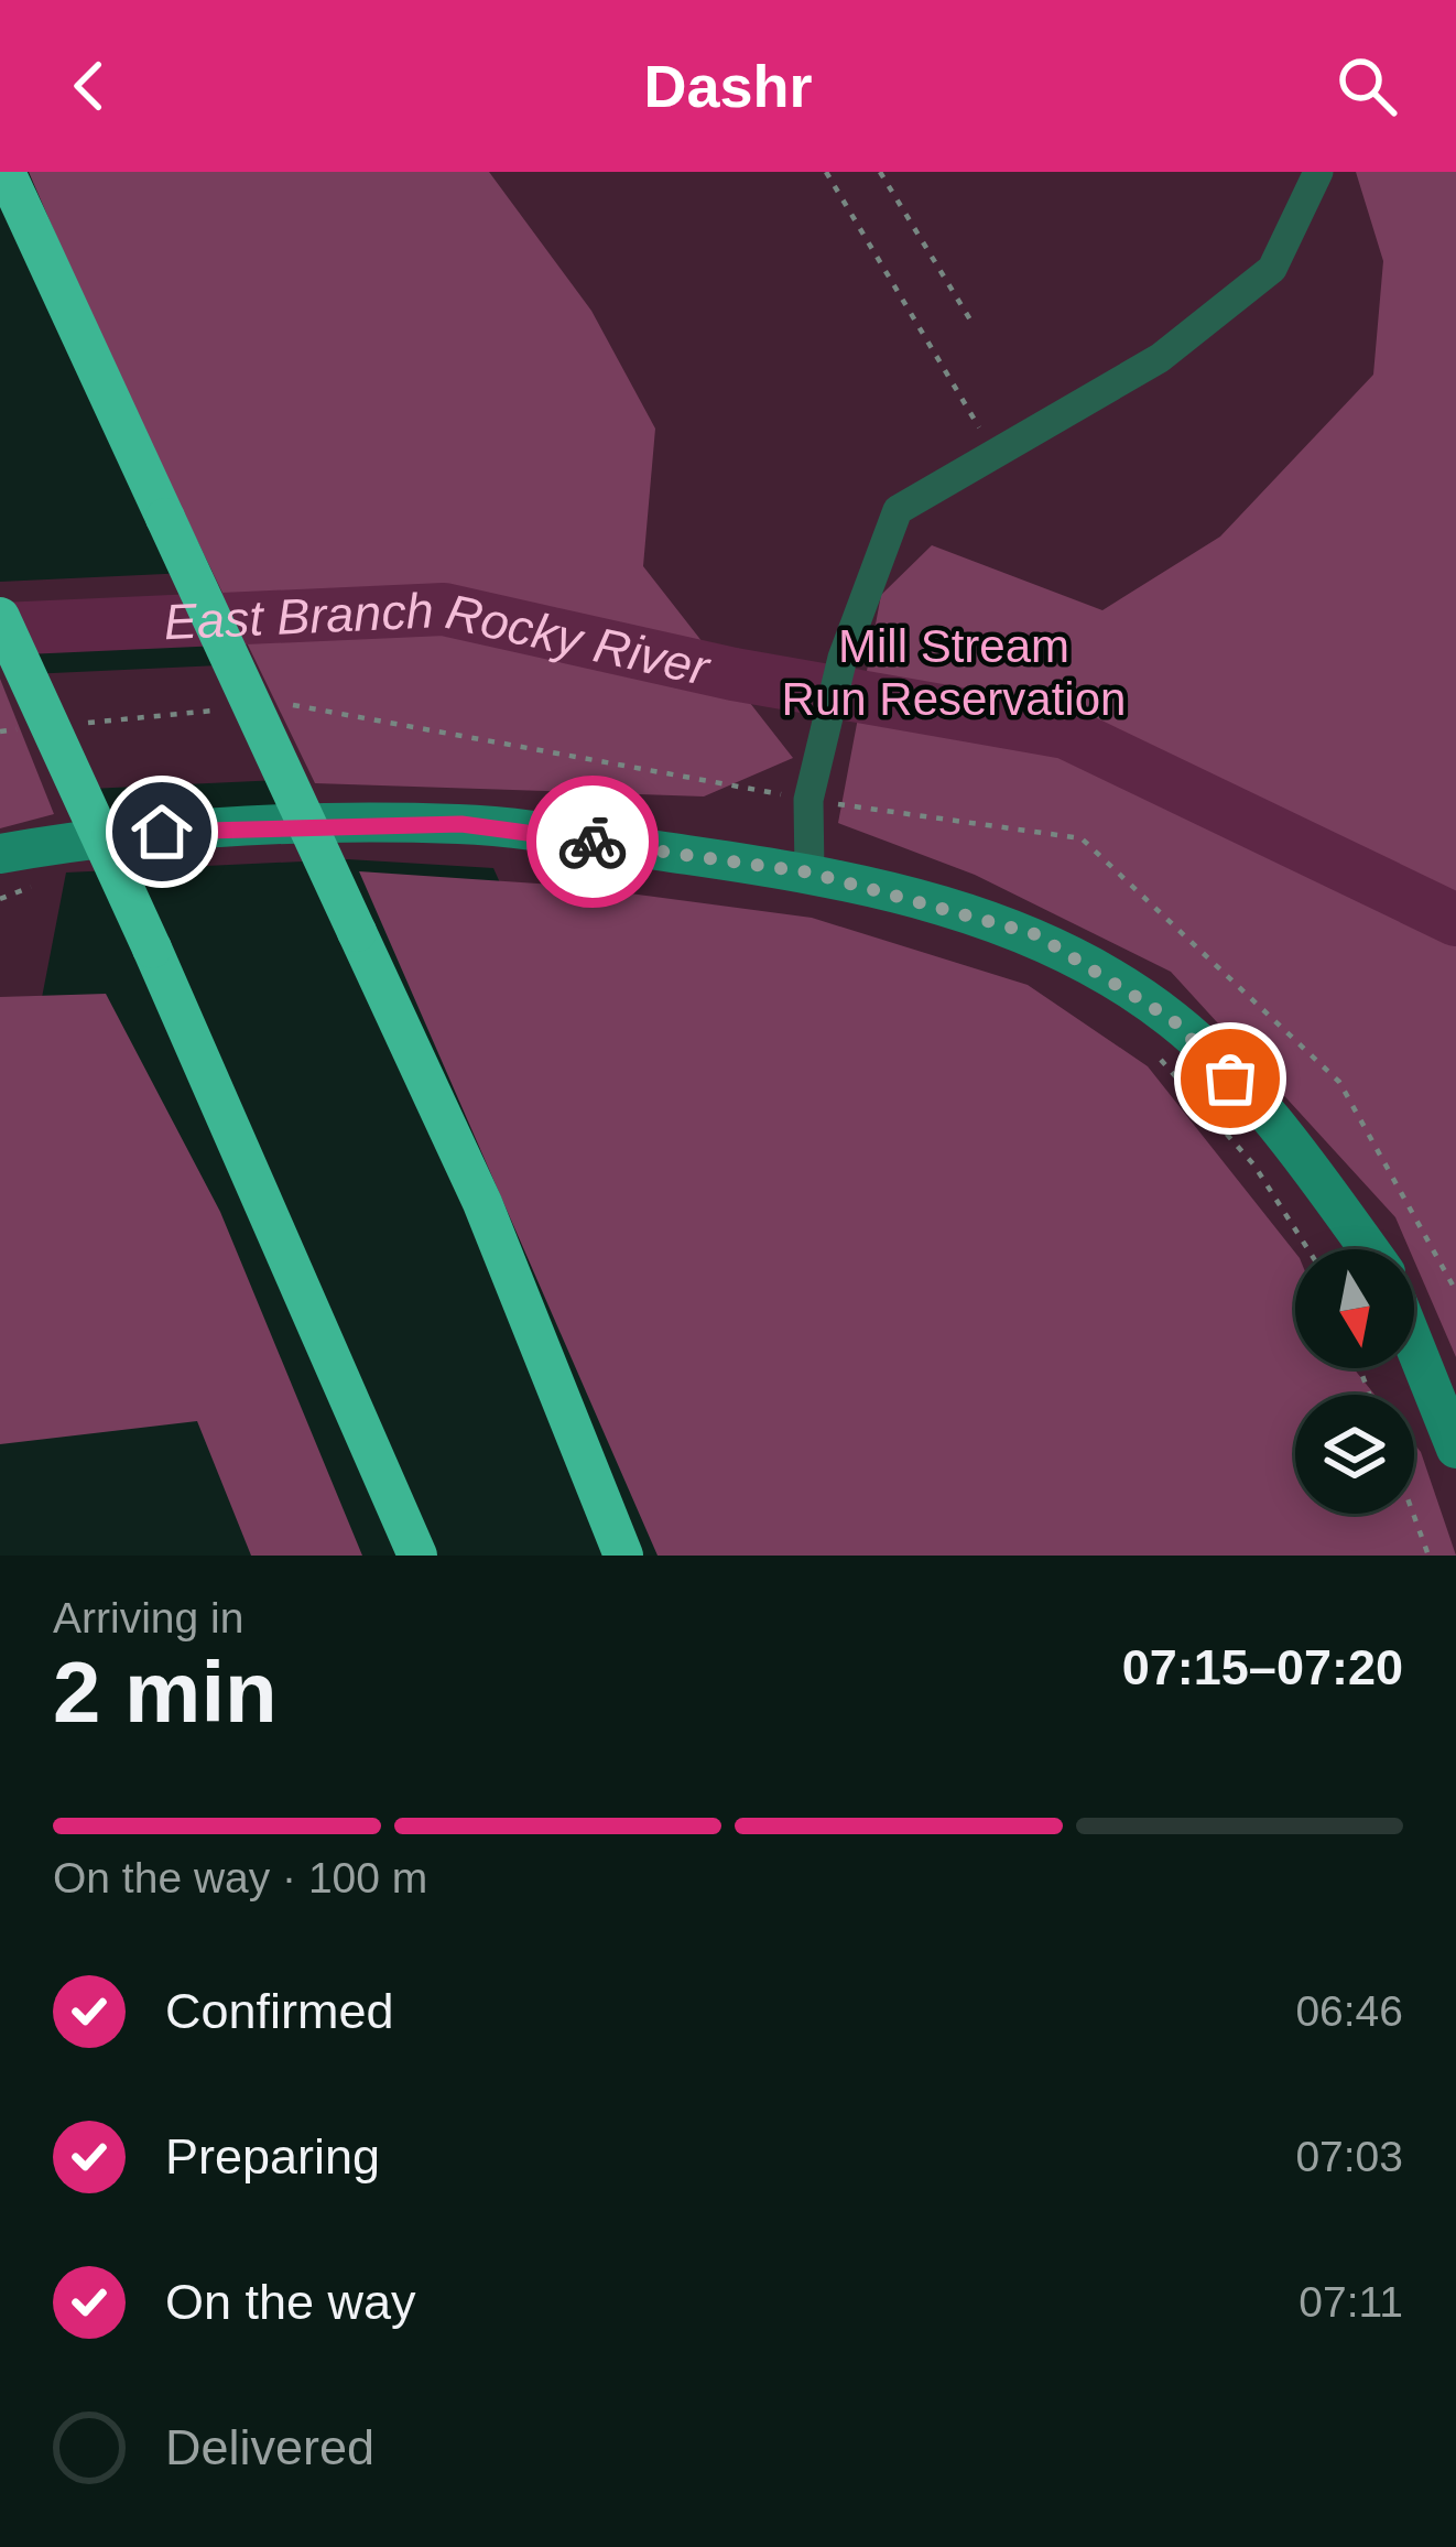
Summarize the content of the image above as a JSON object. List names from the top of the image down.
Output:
{
  "water": ["East Branch Rocky River"],
  "parks": ["Mill Stream Run Reservation"],
  "north": "bottom",
  "page": {
    "header": "Dashr",
    "heading": ["2 min", "Arriving in", "07:15–07:20"],
    "bar": "On the way · 100 m",
    "list": [
      ["Confirmed", "06:46"],
      ["Preparing", "07:03"],
      ["On the way", "07:11"],
      "Delivered"
    ]
  }
}
